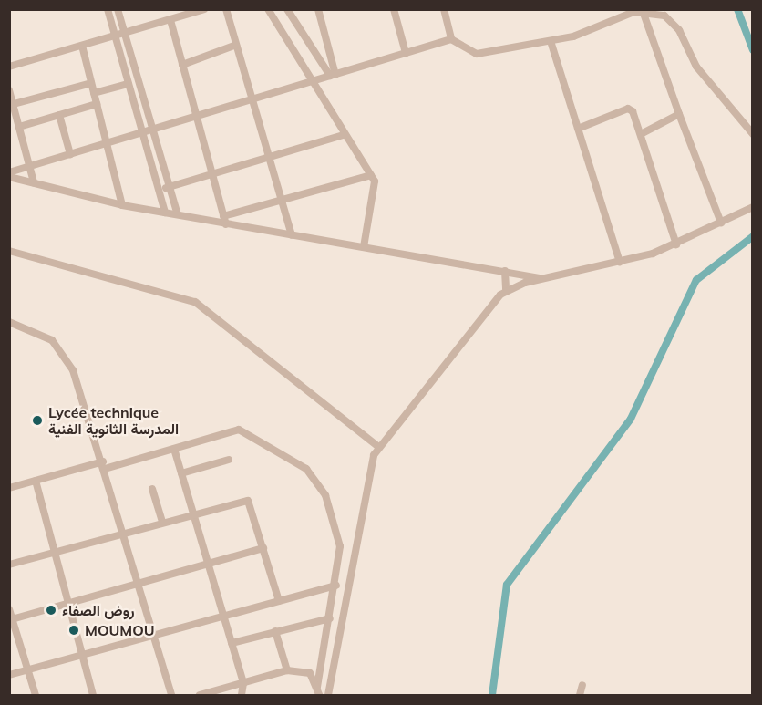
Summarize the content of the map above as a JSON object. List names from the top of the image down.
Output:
{
  "places": ["Lycée technique المدرسة الثانوية الفنية", "روض الصفاء", "MOUMOU"]
}
